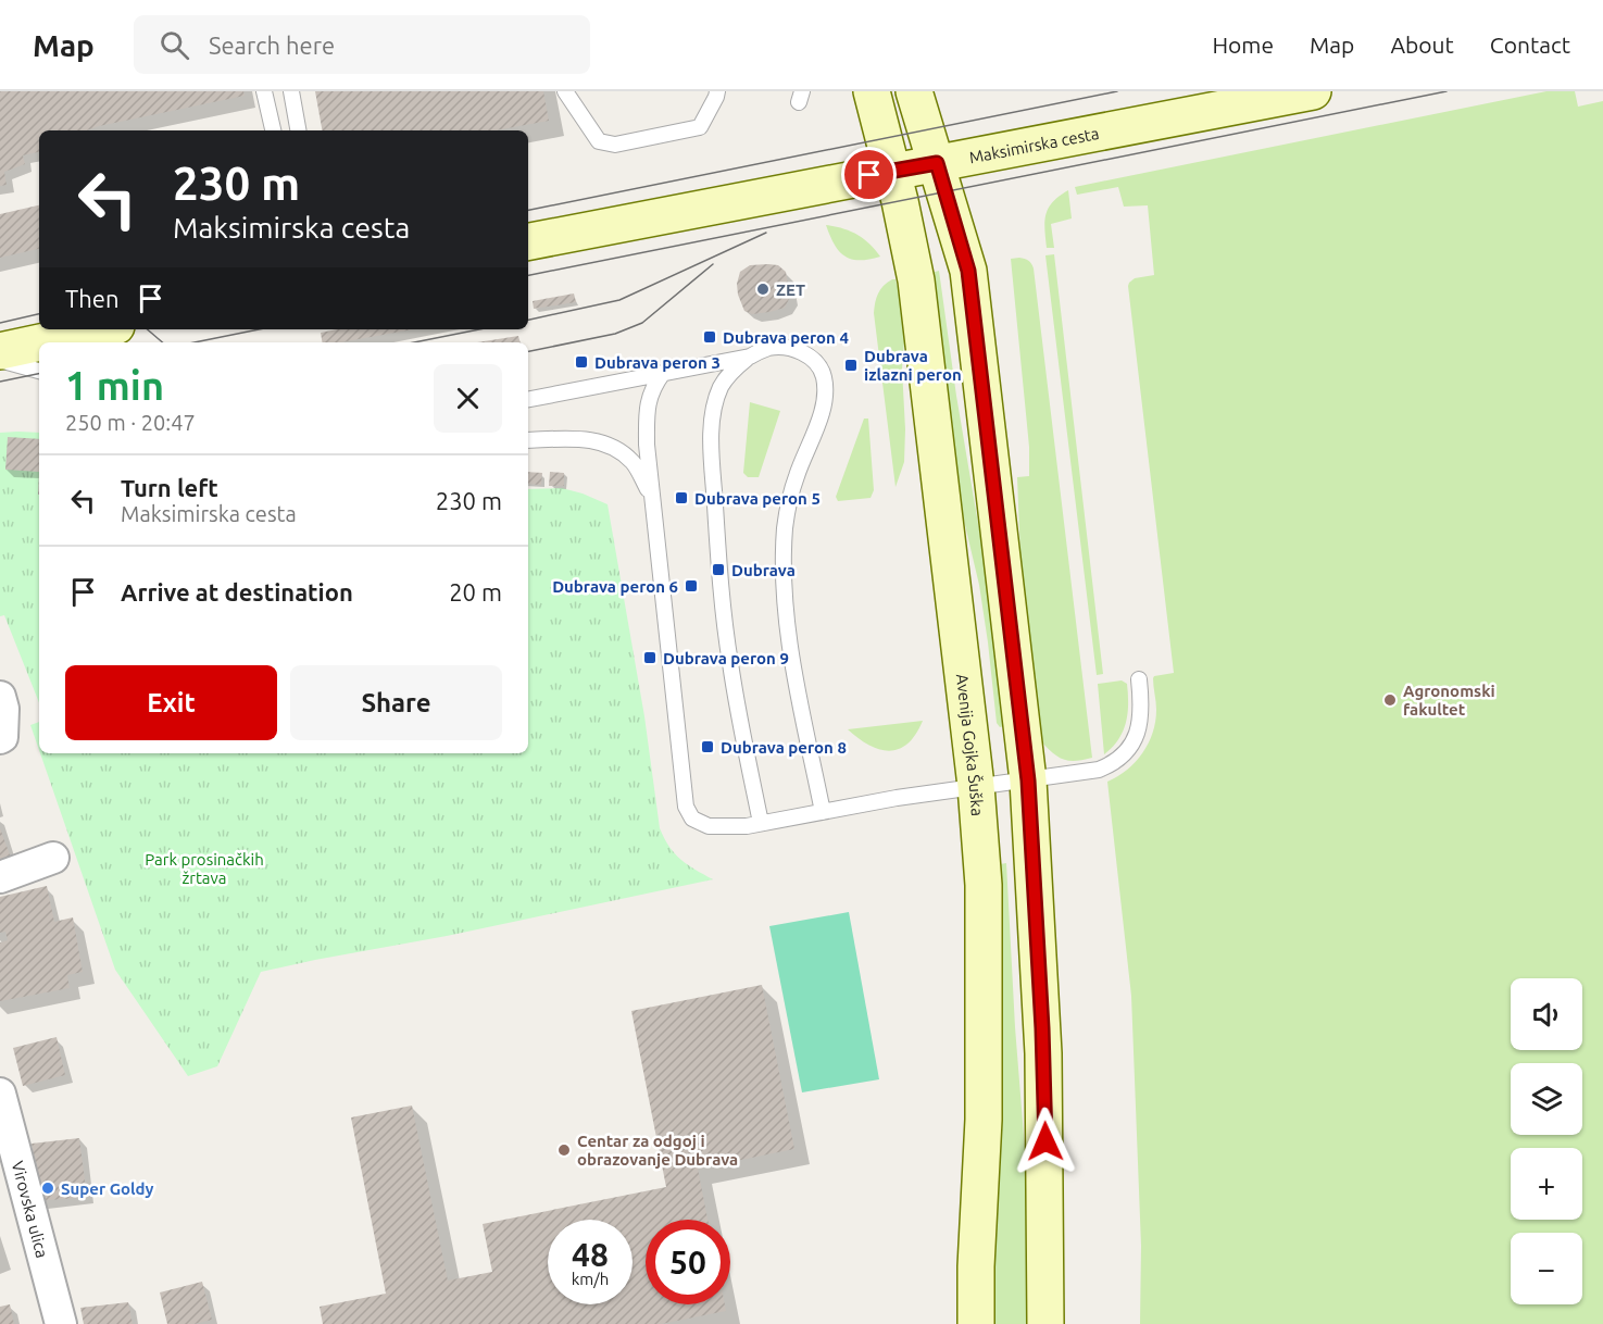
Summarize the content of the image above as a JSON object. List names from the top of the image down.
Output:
{
  "streets": {
    "main road": ["Maksimirska cesta", "Avenija Gojka Šuška"],
    "street": ["Virovska ulica"]
  },
  "crossings": [
    ["Maksimirska cesta", "Avenija Gojka Šuška"]
  ],
  "parks": ["Park prosinačkih žrtava"],
  "places": {
    "other": [
      "ZET",
      "Agronomski fakultet",
      "Centar za odgoj i obrazovanje Dubrava",
      "Super Goldy"
    ],
    "transit": [
      "Dubrava peron 4",
      "Dubrava peron 3",
      "Dubrava izlazni peron",
      "Dubrava peron 5",
      "Dubrava",
      "Dubrava peron 6",
      "Dubrava peron 9",
      "Dubrava peron 8"
    ]
  },
  "page": {
    "header": "Map",
    "search": "Search here",
    "nav": [
      "Home",
      "Map",
      "About",
      "Contact"
    ],
    "turn": ["230 m", "Maksimirska cesta"],
    "then": "Then",
    "heading": ["1 min", "250 m · 20:47"],
    "list": [
      {
        "name": "Turn left",
        "note": "Maksimirska cesta",
        "value": "230 m"
      },
      {
        "name": "Arrive at destination",
        "value": "20 m"
      }
    ],
    "buttons": ["Exit", "Share"],
    "map_buttons": ["+", "−"],
    "speed": "48 km/h",
    "limit": "50"
  }
}
